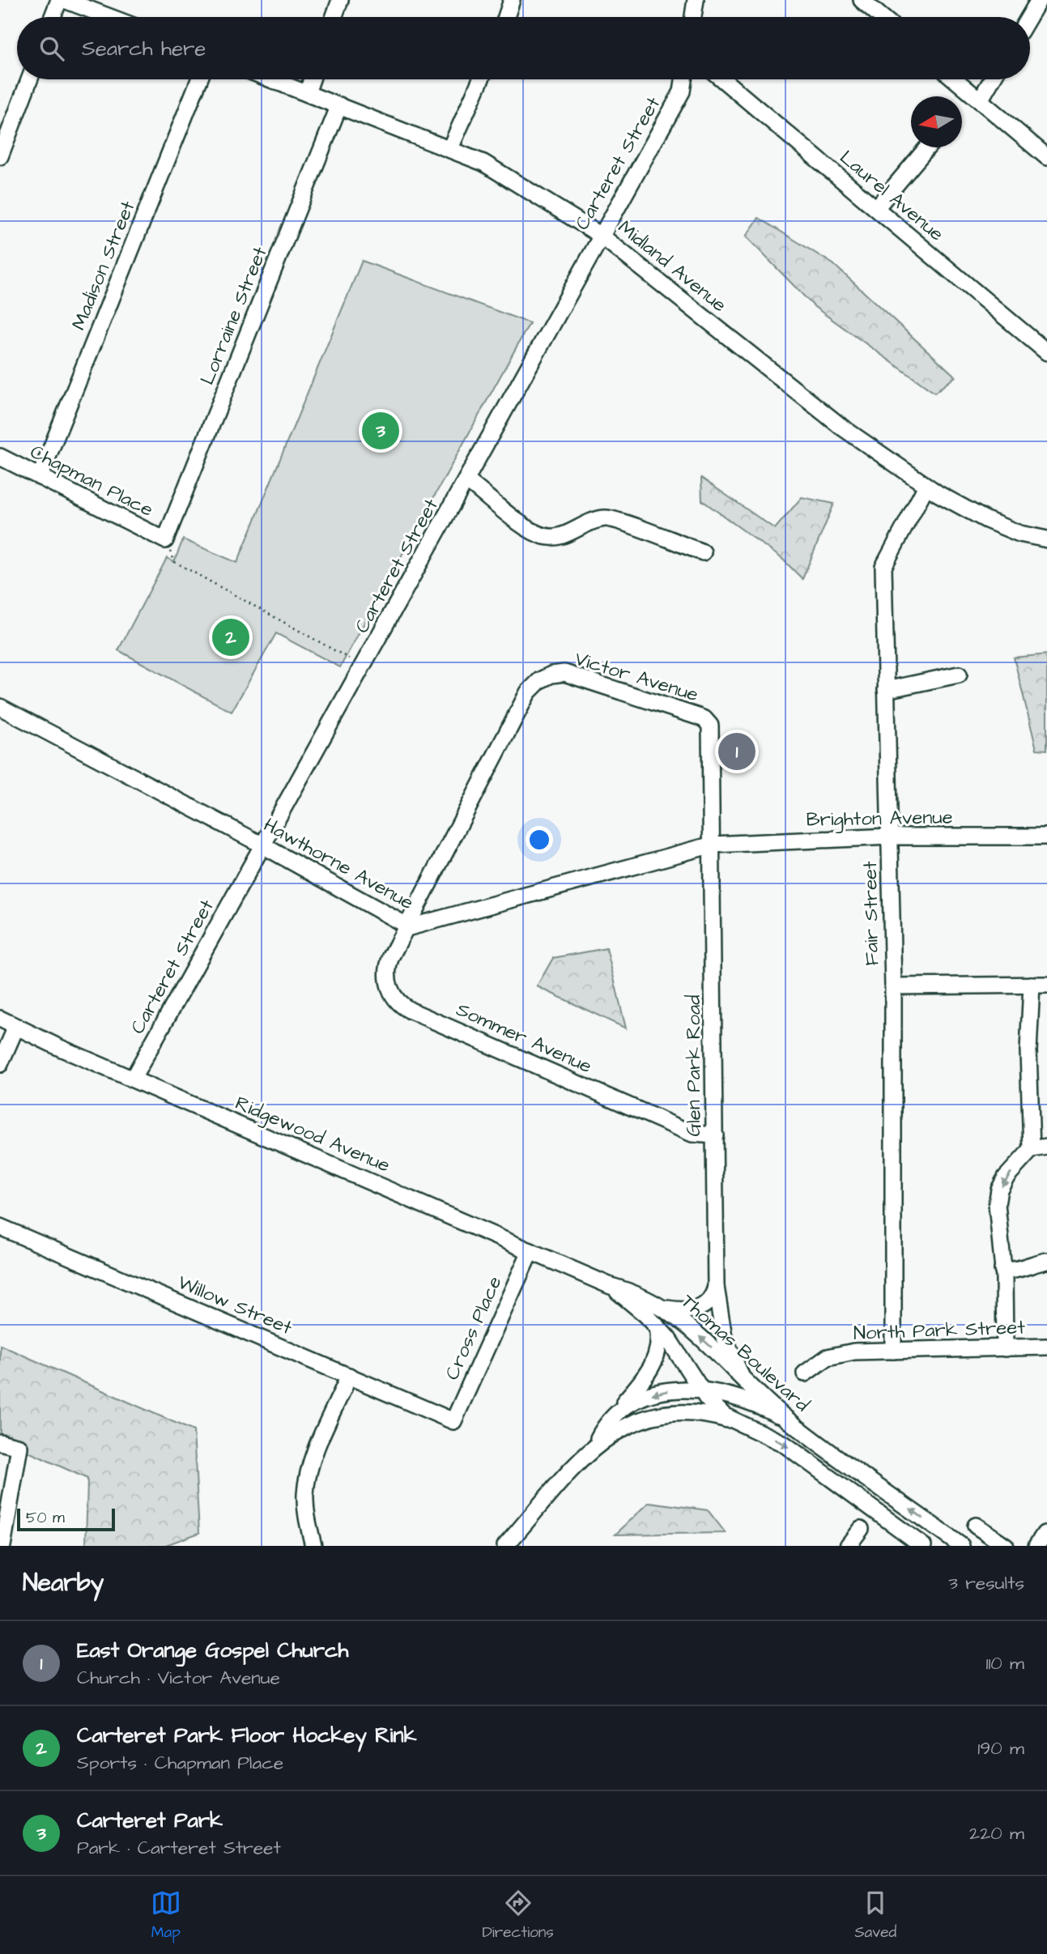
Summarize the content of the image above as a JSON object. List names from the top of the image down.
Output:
{
  "streets": {
    "street": [
      "Carteret Street",
      "Laurel Avenue",
      "Madison Street",
      "Midland Avenue",
      "Lorraine Street",
      "Chapman Place",
      "Victor Avenue",
      "Brighton Avenue",
      "Hawthorne Avenue",
      "Fair Street",
      "Sommer Avenue",
      "Glen Park Road",
      "Ridgewood Avenue",
      "Willow Street",
      "Cross Place",
      "North Park Street",
      "Thomas Boulevard"
    ]
  },
  "crossings": [
    ["Carteret Street", "Midland Avenue"],
    ["Carteret Street", "Hawthorne Avenue"],
    ["Carteret Street", "Ridgewood Avenue"],
    ["Madison Street", "Chapman Place"],
    ["Midland Avenue", "Lorraine Street"],
    ["Midland Avenue", "Fair Street"],
    ["Lorraine Street", "Chapman Place"],
    ["Victor Avenue", "Brighton Avenue"],
    ["Victor Avenue", "Hawthorne Avenue"],
    ["Victor Avenue", "Sommer Avenue"],
    ["Victor Avenue", "Glen Park Road"],
    ["Brighton Avenue", "Hawthorne Avenue"],
    ["Brighton Avenue", "Fair Street"],
    ["Brighton Avenue", "Glen Park Road"],
    ["Hawthorne Avenue", "Sommer Avenue"],
    ["Hawthorne Avenue", "Glen Park Road"],
    ["Fair Street", "North Park Street"],
    ["Sommer Avenue", "Glen Park Road"],
    ["Glen Park Road", "Thomas Boulevard"],
    ["Ridgewood Avenue", "Cross Place"],
    ["Ridgewood Avenue", "Thomas Boulevard"],
    ["Willow Street", "Cross Place"]
  ],
  "scale_bar": "50 m",
  "north": "left",
  "page": {
    "search": "Search here",
    "pins": ["3", "2", "1"],
    "scale": "50 m",
    "heading": ["Nearby", "3 results"],
    "list": [
      {
        "mark": "1",
        "name": "East Orange Gospel Church",
        "note": "Church · Victor Avenue",
        "value": "110 m"
      },
      {
        "mark": "2",
        "name": "Carteret Park Floor Hockey Rink",
        "note": "Sports · Chapman Place",
        "value": "190 m"
      },
      {
        "mark": "3",
        "name": "Carteret Park",
        "note": "Park · Carteret Street",
        "value": "220 m"
      }
    ],
    "nav": ["Map", "Directions", "Saved"]
  }
}
